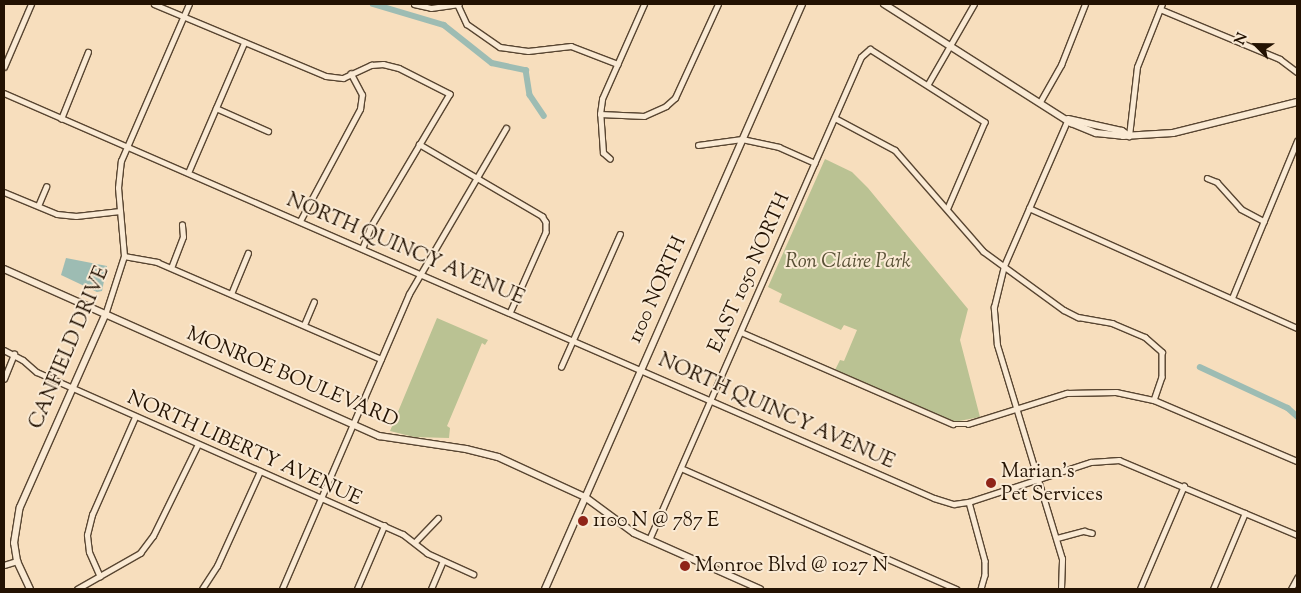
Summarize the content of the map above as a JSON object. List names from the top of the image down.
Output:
{
  "streets": {
    "street": [
      "NORTH QUINCY AVENUE",
      "EAST 1050 NORTH",
      "1100 NORTH",
      "CANFIELD DRIVE",
      "MONROE BOULEVARD",
      "NORTH LIBERTY AVENUE"
    ]
  },
  "crossings": [
    ["NORTH QUINCY AVENUE", "EAST 1050 NORTH"],
    ["NORTH QUINCY AVENUE", "1100 NORTH"],
    ["NORTH QUINCY AVENUE", "CANFIELD DRIVE"],
    ["EAST 1050 NORTH", "MONROE BOULEVARD"],
    ["1100 NORTH", "MONROE BOULEVARD"],
    ["CANFIELD DRIVE", "MONROE BOULEVARD"],
    ["CANFIELD DRIVE", "NORTH LIBERTY AVENUE"]
  ],
  "parks": ["Ron Claire Park"],
  "places": ["Marian's Pet Services", "1100 N @ 787 E", "Monroe Blvd @ 1027 N"],
  "north": "top left"
}
